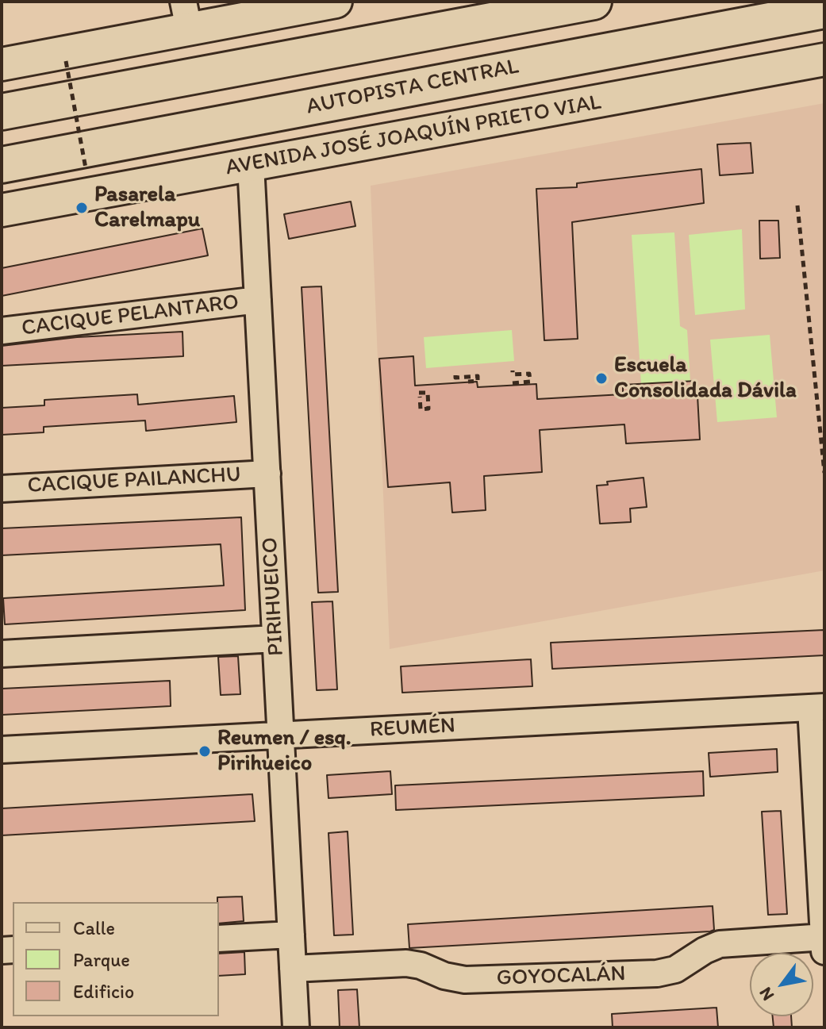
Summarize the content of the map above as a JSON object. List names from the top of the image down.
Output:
{
  "streets": {
    "highway": ["AUTOPISTA CENTRAL"],
    "main road": ["AVENIDA JOSÉ JOAQUÍN PRIETO VIAL"],
    "street": [
      "CACIQUE PELANTARO",
      "CACIQUE PAILANCHU",
      "PIRIHUEICO",
      "REUMÉN",
      "GOYOCALÁN"
    ]
  },
  "crossings": [
    ["AVENIDA JOSÉ JOAQUÍN PRIETO VIAL", "PIRIHUEICO"],
    ["CACIQUE PELANTARO", "PIRIHUEICO"],
    ["CACIQUE PAILANCHU", "PIRIHUEICO"],
    ["PIRIHUEICO", "REUMÉN"],
    ["PIRIHUEICO", "GOYOCALÁN"]
  ],
  "places": ["Pasarela Carelmapu", "Escuela Consolidada Dávila", "Reumen / esq. Pirihueico"],
  "legend": ["Calle", "Parque", "Edificio"],
  "north": "bottom left"
}
